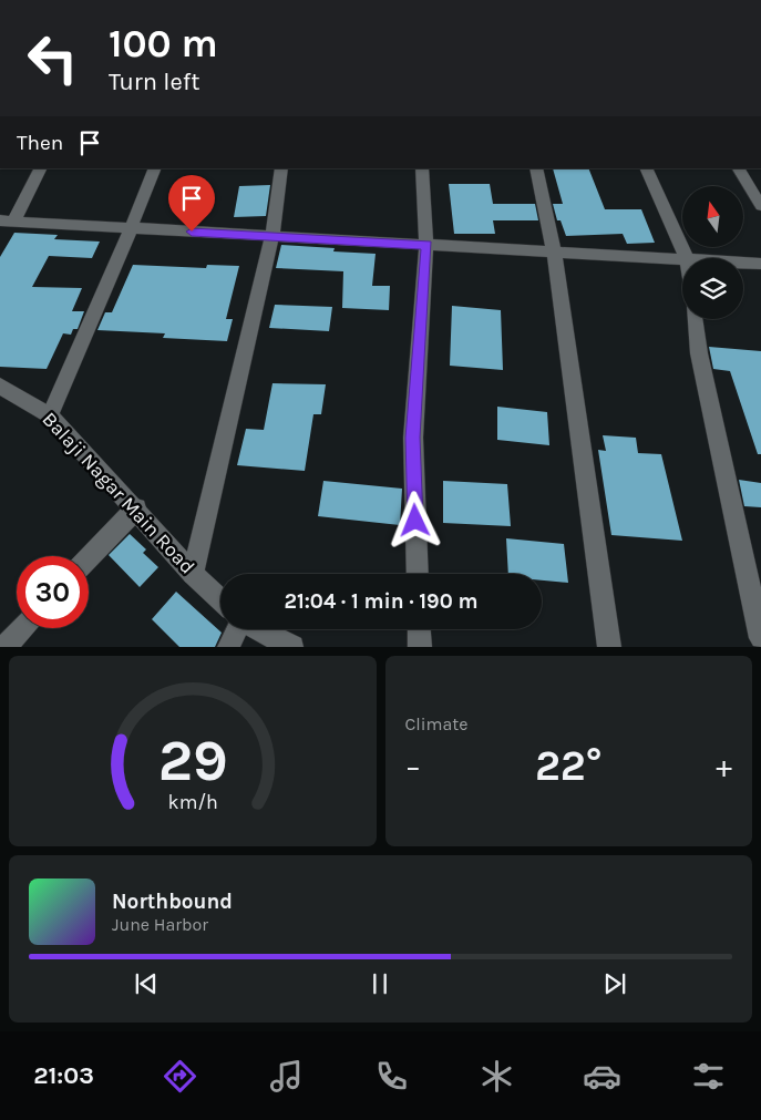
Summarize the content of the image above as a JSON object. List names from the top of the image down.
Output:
{
  "streets": {
    "street": ["Balaji Nagar Main Road"]
  },
  "north": "top",
  "page": {
    "turn": ["100 m", "Turn left"],
    "then": "Then",
    "limit": "30",
    "trip": "21:04 · 1 min · 190 m",
    "tile": "Climate",
    "heat": ["−", "22°", "+"],
    "song": ["Northbound", "June Harbor"],
    "tabs": "21:03",
    "gauge": ["29", "km/h"]
  }
}
